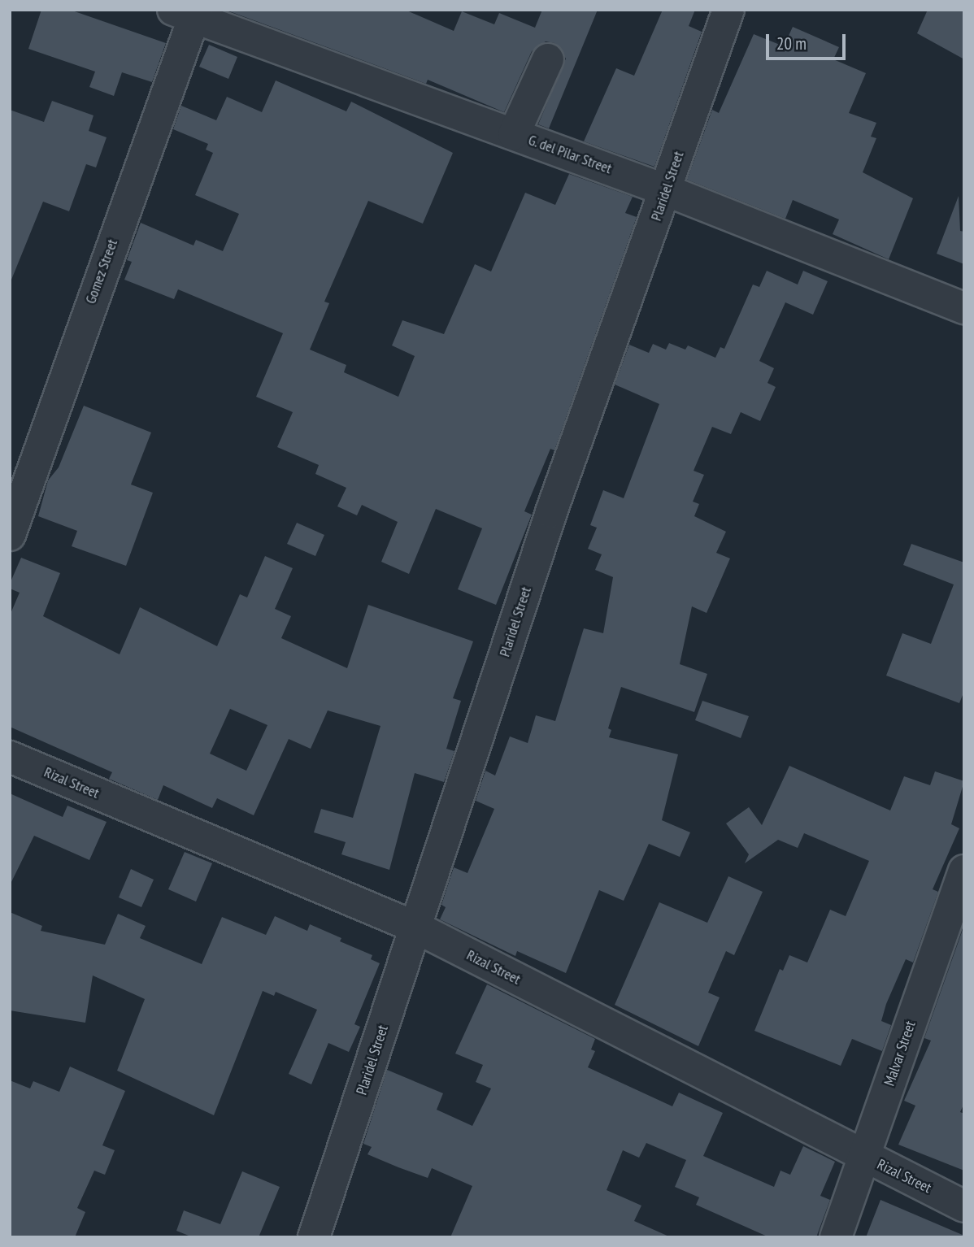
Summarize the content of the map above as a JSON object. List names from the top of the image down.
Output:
{
  "streets": {
    "street": [
      "G. del Pilar Street",
      "Plaridel Street",
      "Gomez Street",
      "Rizal Street",
      "Malvar Street"
    ]
  },
  "crossings": [
    ["G. del Pilar Street", "Plaridel Street"],
    ["G. del Pilar Street", "Gomez Street"],
    ["Plaridel Street", "Rizal Street"],
    ["Rizal Street", "Malvar Street"]
  ],
  "scale_bar": "20 m"
}
